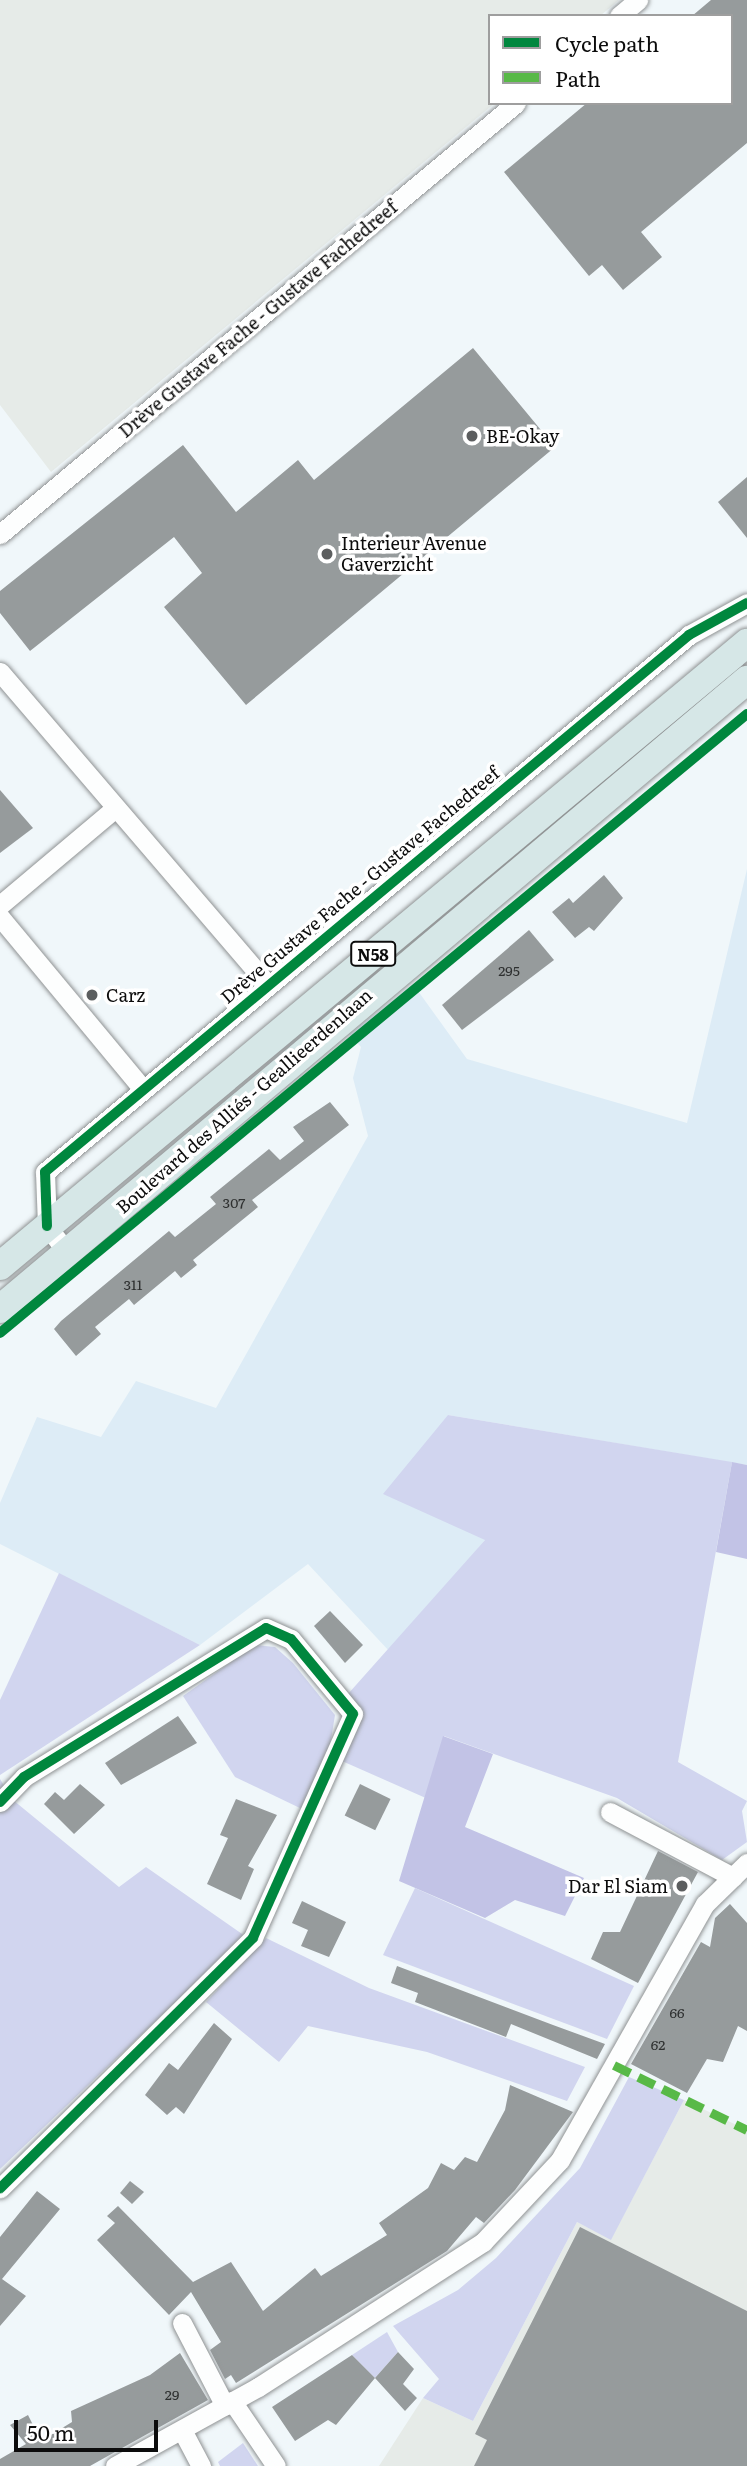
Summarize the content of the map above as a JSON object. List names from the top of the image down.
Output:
{
  "streets": {
    "highway": ["N58", "Boulevard des Alliés - Geallieerdenlaan"],
    "street": ["Drève Gustave Fache - Gustave Fachedreef"]
  },
  "crossings": [
    ["Drève Gustave Fache - Gustave Fachedreef", "Boulevard des Alliés - Geallieerdenlaan"]
  ],
  "places": [
    "BE-Okay",
    "Interieur Avenue Gaverzicht",
    "Carz",
    "Dar El Siam"
  ],
  "house_numbers": [
    "295",
    "307",
    "311",
    "66",
    "62",
    "29"
  ],
  "legend": ["Cycle path", "Path"],
  "scale_bar": "50 m"
}
